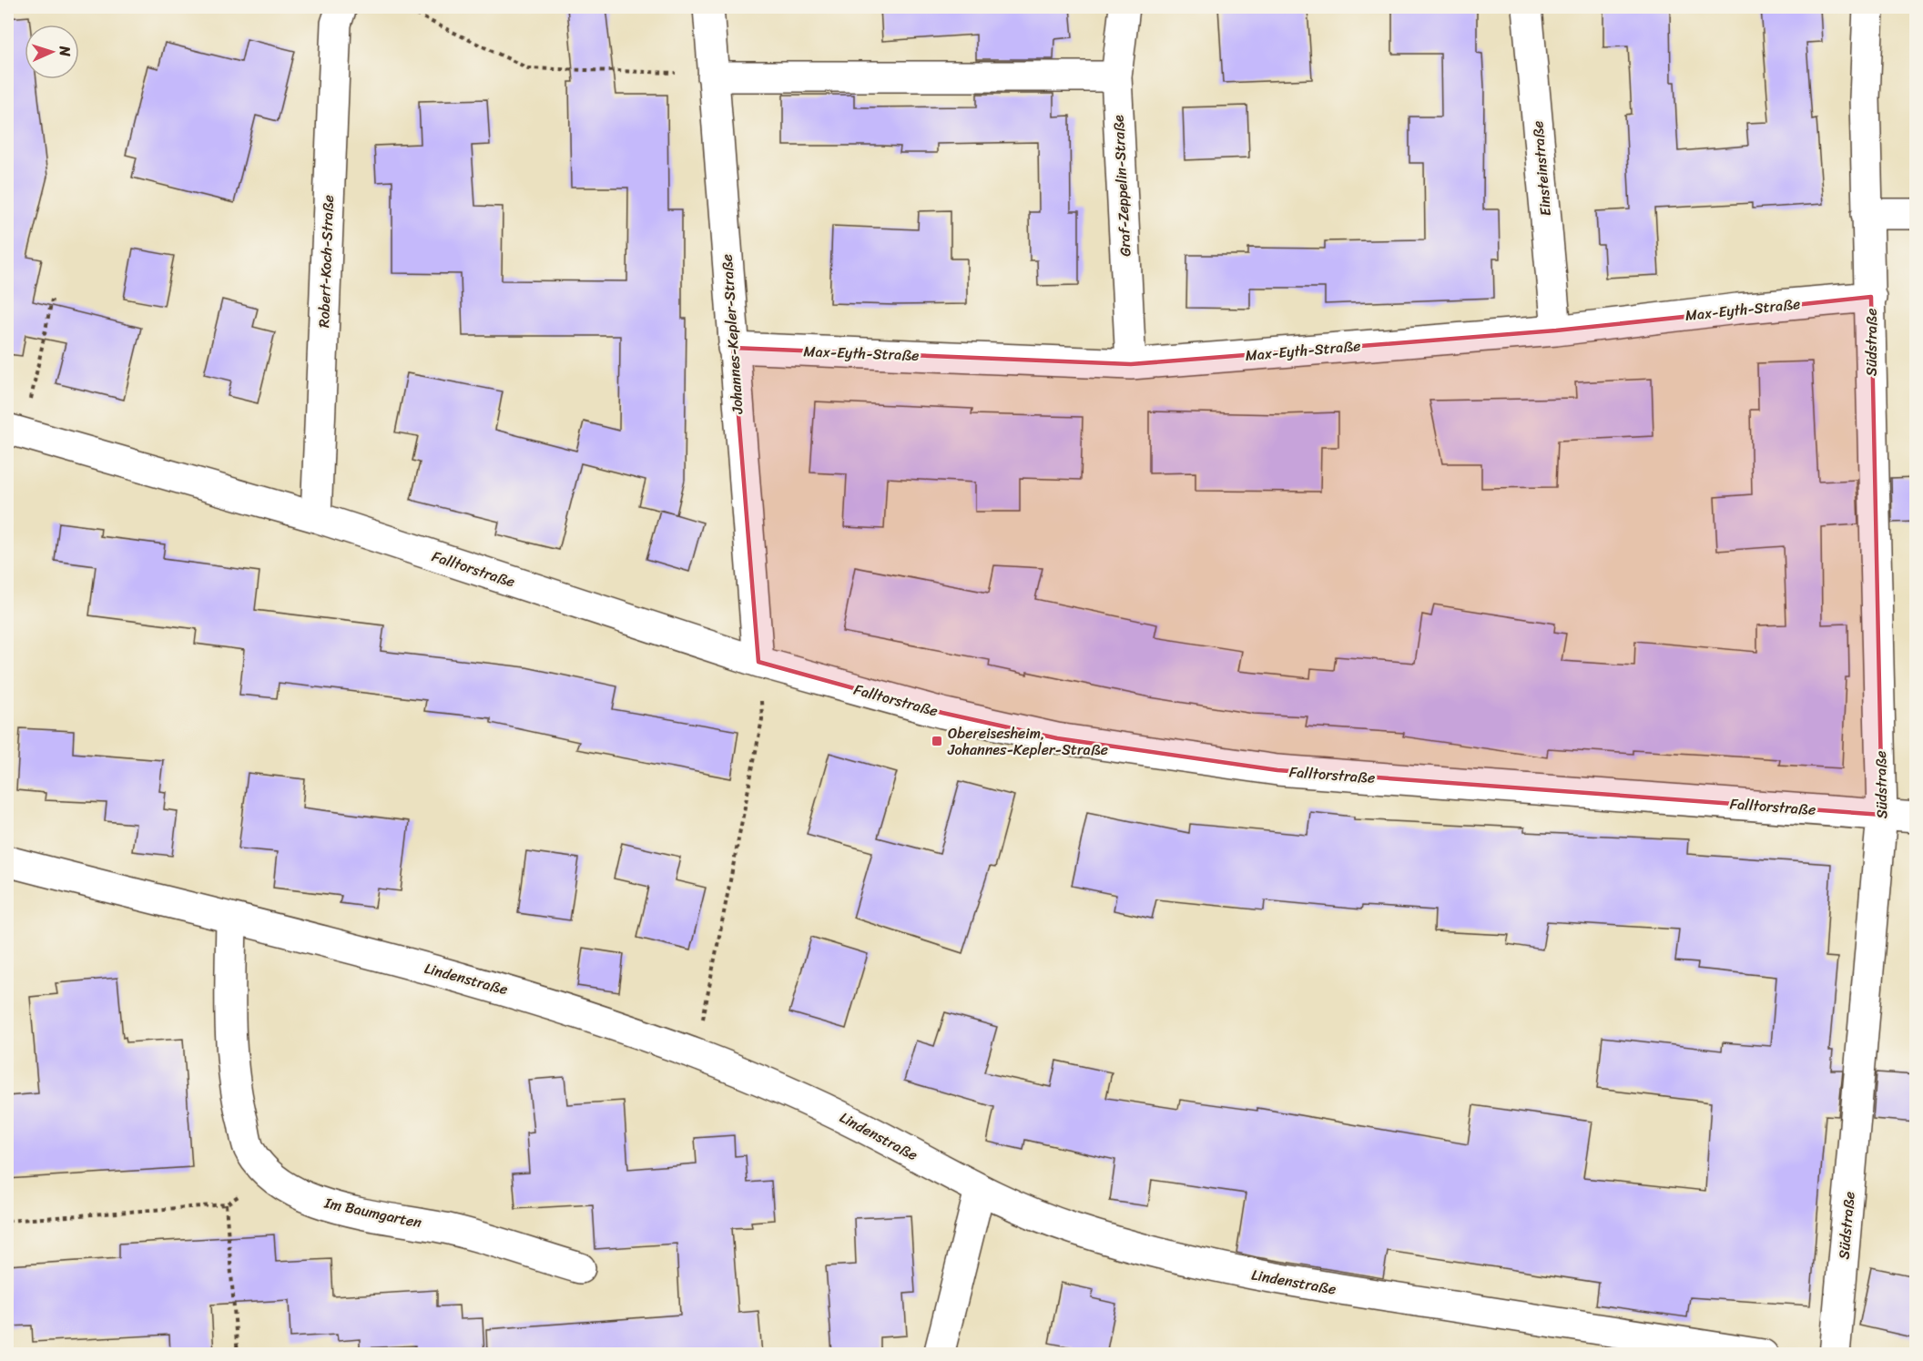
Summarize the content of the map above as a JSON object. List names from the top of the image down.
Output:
{
  "streets": {
    "street": [
      "Einsteinstraße",
      "Graf-Zeppelin-Straße",
      "Robert-Koch-Straße",
      "Max-Eyth-Straße",
      "Johannes-Kepler-Straße",
      "Südstraße",
      "Falltorstraße",
      "Lindenstraße",
      "Im Baumgarten"
    ]
  },
  "crossings": [
    ["Einsteinstraße", "Max-Eyth-Straße"],
    ["Graf-Zeppelin-Straße", "Max-Eyth-Straße"],
    ["Robert-Koch-Straße", "Falltorstraße"],
    ["Max-Eyth-Straße", "Johannes-Kepler-Straße"],
    ["Max-Eyth-Straße", "Südstraße"],
    ["Johannes-Kepler-Straße", "Falltorstraße"],
    ["Südstraße", "Falltorstraße"],
    ["Lindenstraße", "Im Baumgarten"]
  ],
  "places": {
    "transit": ["Obereisesheim, Johannes-Kepler-Straße"]
  },
  "north": "right"
}
